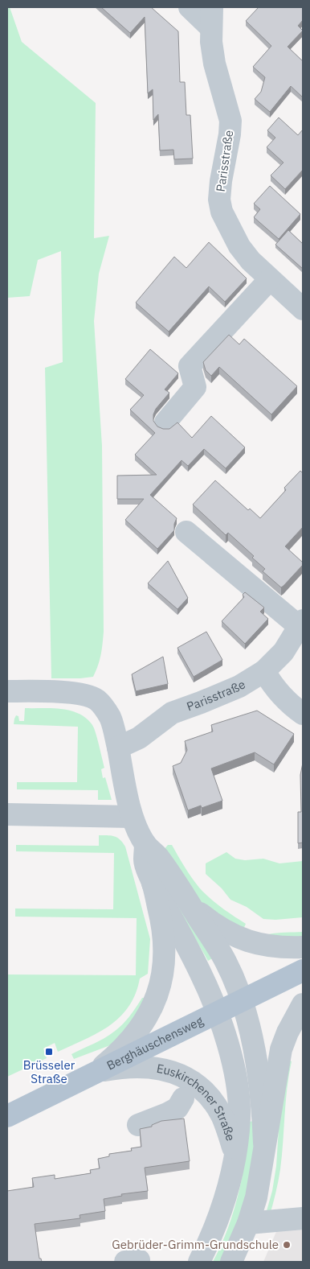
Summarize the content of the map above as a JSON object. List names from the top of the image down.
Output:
{
  "streets": {
    "main road": ["Berghäuschensweg"],
    "street": ["Parisstraße", "Euskirchener Straße"]
  },
  "crossings": [
    ["Berghäuschensweg", "Euskirchener Straße"]
  ],
  "places": {
    "transit": ["Brüsseler Straße"],
    "other": ["Gebrüder-Grimm-Grundschule"]
  }
}
